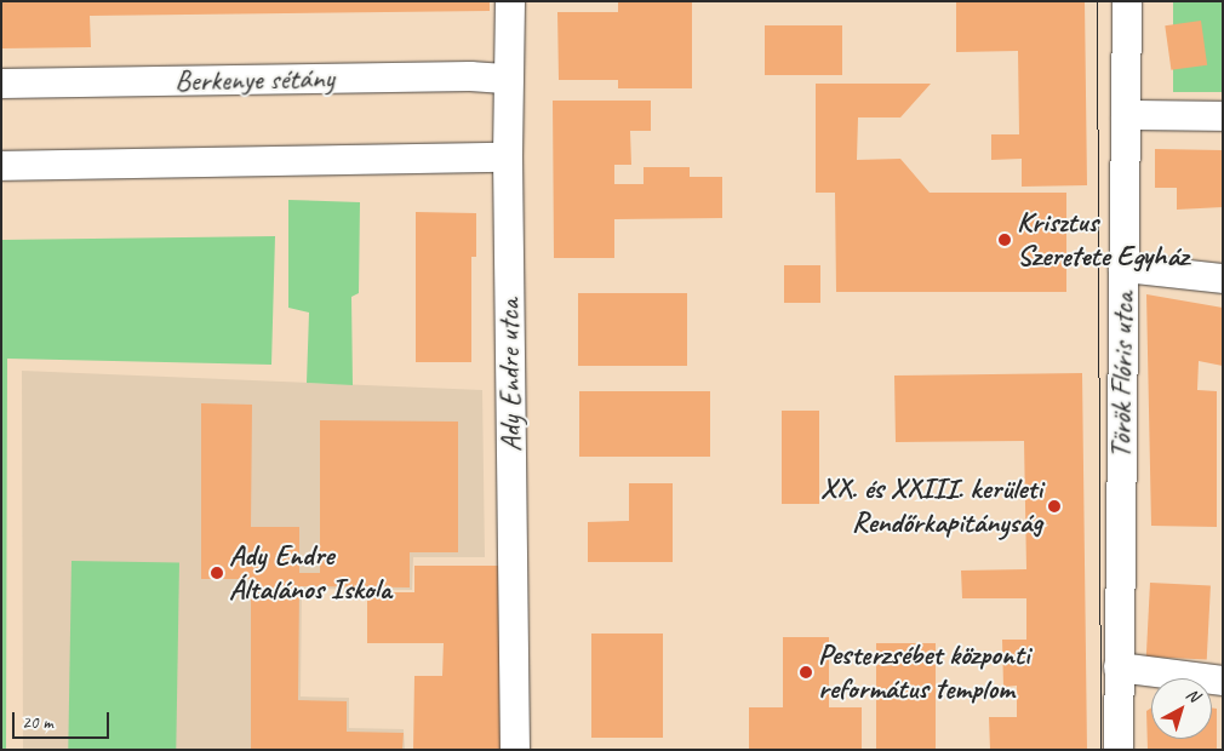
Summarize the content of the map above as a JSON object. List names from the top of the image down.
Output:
{
  "streets": {
    "street": ["Berkenye sétány", "Ady Endre utca", "Török Flóris utca"]
  },
  "crossings": [
    ["Berkenye sétány", "Ady Endre utca"]
  ],
  "places": [
    "Krisztus Szeretete Egyház",
    "XX. és XXIII. kerületi Rendőrkapitányság",
    "Ady Endre Általános Iskola",
    "Pesterzsébet központi református templom"
  ],
  "scale_bar": "20 m",
  "north": "top right"
}
